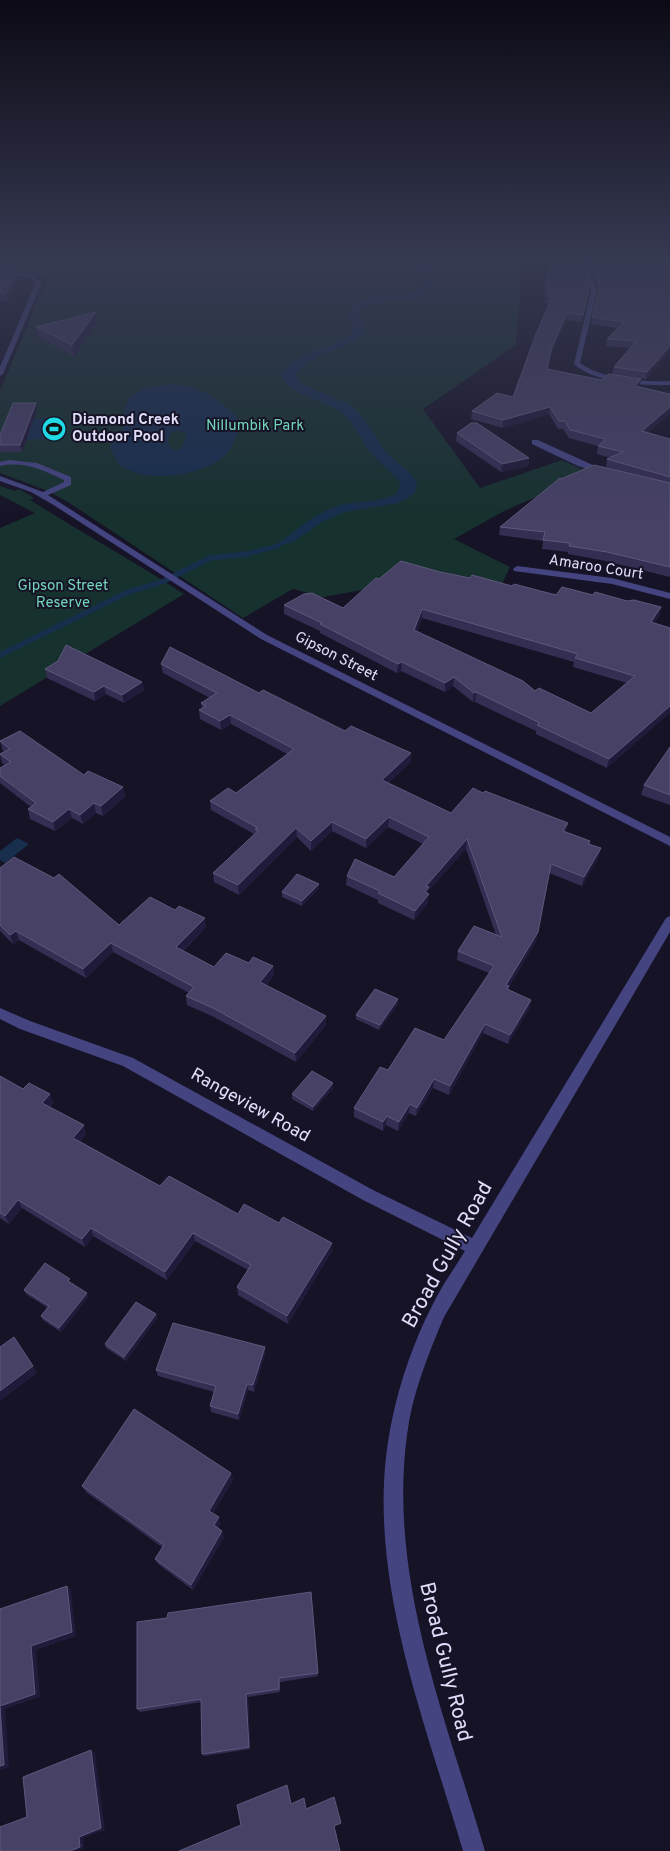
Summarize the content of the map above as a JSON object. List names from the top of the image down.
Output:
{
  "streets": {
    "street": [
      "Amaroo Court",
      "Gipson Street",
      "Rangeview Road",
      "Broad Gully Road"
    ]
  },
  "crossings": [
    ["Rangeview Road", "Broad Gully Road"]
  ],
  "parks": ["Nillumbik Park", "Gipson Street Reserve"],
  "places": {
    "sports": ["Diamond Creek Outdoor Pool"]
  }
}
